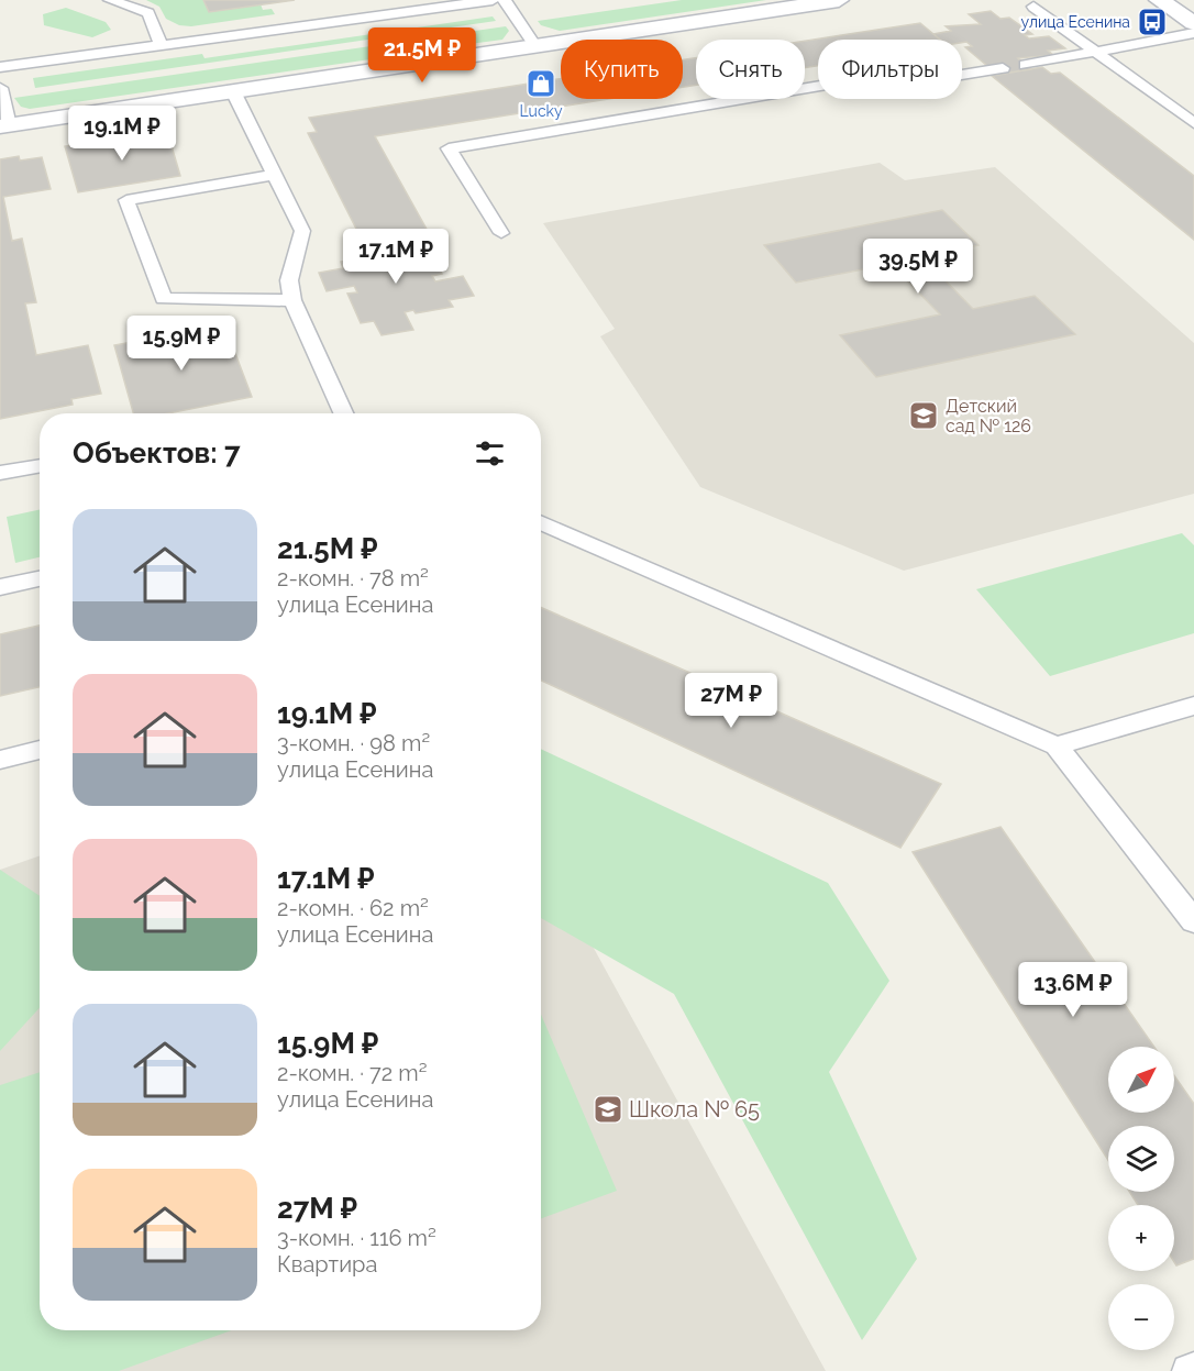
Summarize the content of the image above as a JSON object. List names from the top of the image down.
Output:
{
  "places": {
    "bus stop": ["улица Есенина"],
    "shop": ["Lucky"],
    "school or university": ["Детский сад № 126", "Школа № 65"]
  },
  "north": "top right",
  "page": {
    "price": [
      "21.5M ₽",
      "19.1M ₽",
      "17.1M ₽",
      "39.5M ₽",
      "15.9M ₽",
      "27M ₽",
      "13.6M ₽"
    ],
    "chip": ["Купить", "Снять", "Фильтры"],
    "heading": "Объектов: 7",
    "list": [
      {
        "name": "21.5M ₽",
        "note": "2-комн. · 78 m² · улица Есенина"
      },
      {
        "name": "19.1M ₽",
        "note": "3-комн. · 98 m² · улица Есенина"
      },
      {
        "name": "17.1M ₽",
        "note": "2-комн. · 62 m² · улица Есенина"
      },
      {
        "name": "15.9M ₽",
        "note": "2-комн. · 72 m² · улица Есенина"
      },
      {
        "name": "27M ₽",
        "note": "3-комн. · 116 m² · Квартира"
      }
    ],
    "map_buttons": ["+", "−"]
  }
}
